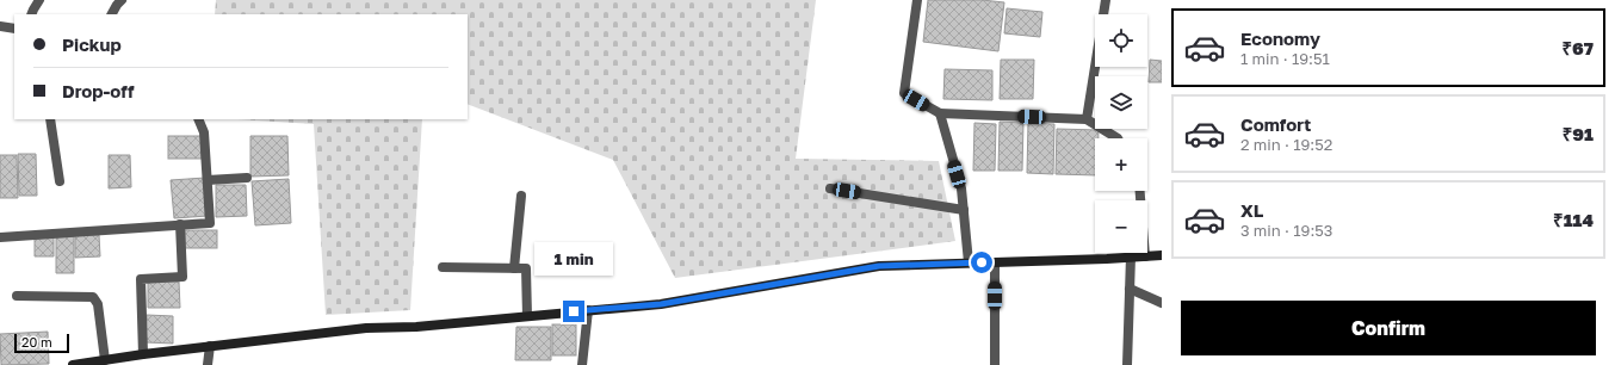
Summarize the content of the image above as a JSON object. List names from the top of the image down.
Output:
{
  "scale_bar": "20 m",
  "page": {
    "list": [
      {
        "name": "Economy",
        "note": "1 min · 19:51",
        "value": "₹67"
      },
      {
        "name": "Comfort",
        "note": "2 min · 19:52",
        "value": "₹91"
      },
      {
        "name": "XL",
        "note": "3 min · 19:53",
        "value": "₹114"
      }
    ],
    "map_buttons": ["+", "−"],
    "banner": ["Pickup", "Drop-off"],
    "bubble": "1 min",
    "buttons": "Confirm",
    "scale": "20 m"
  }
}
